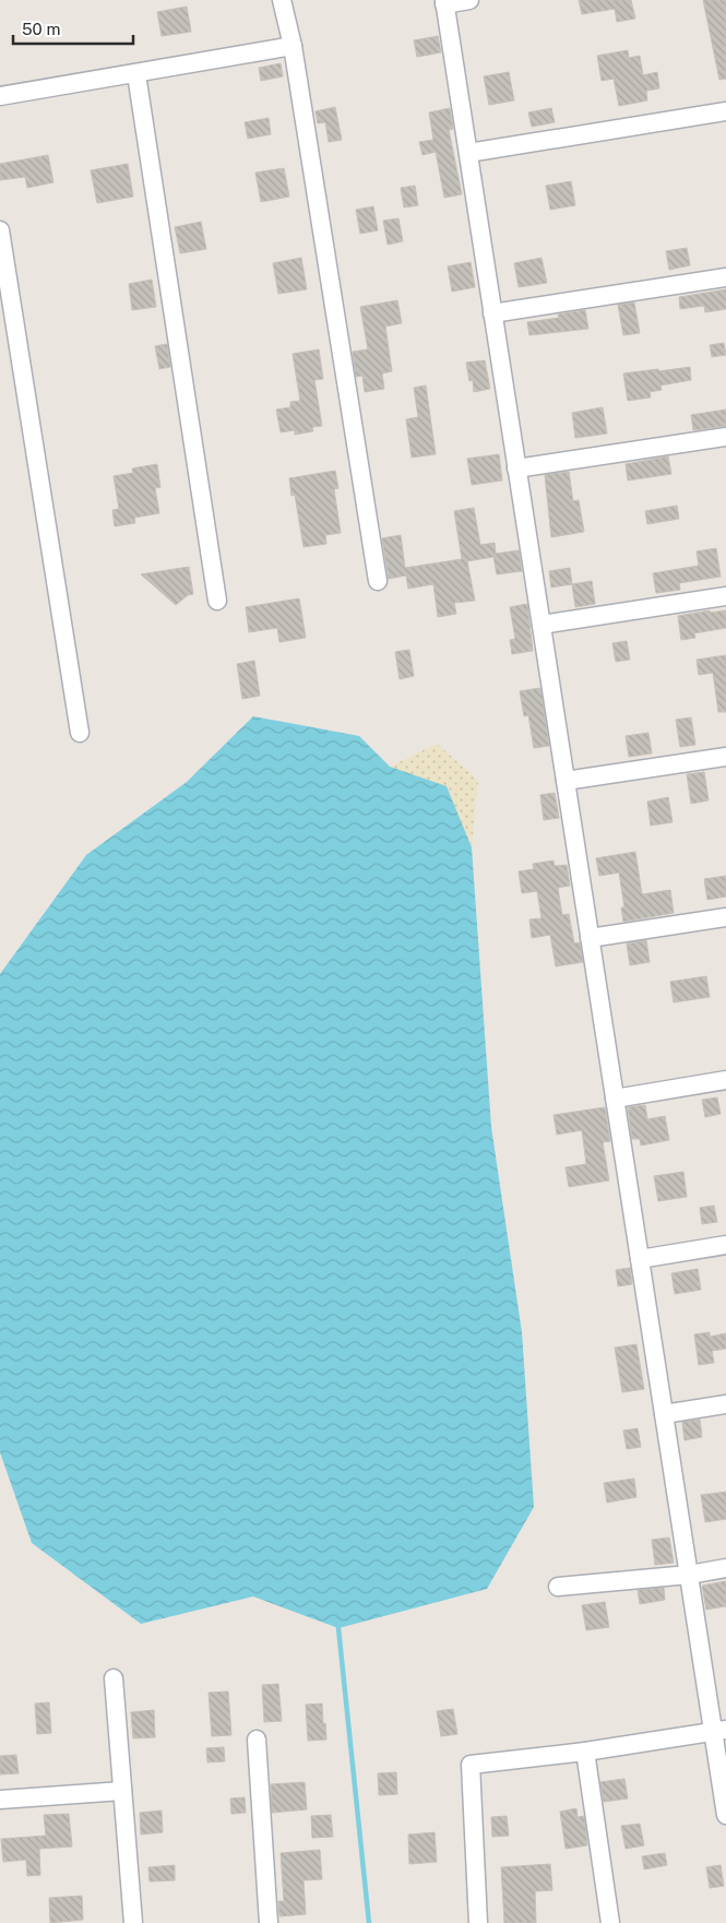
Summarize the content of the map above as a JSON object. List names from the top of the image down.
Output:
{
  "scale_bar": "50 m"
}
